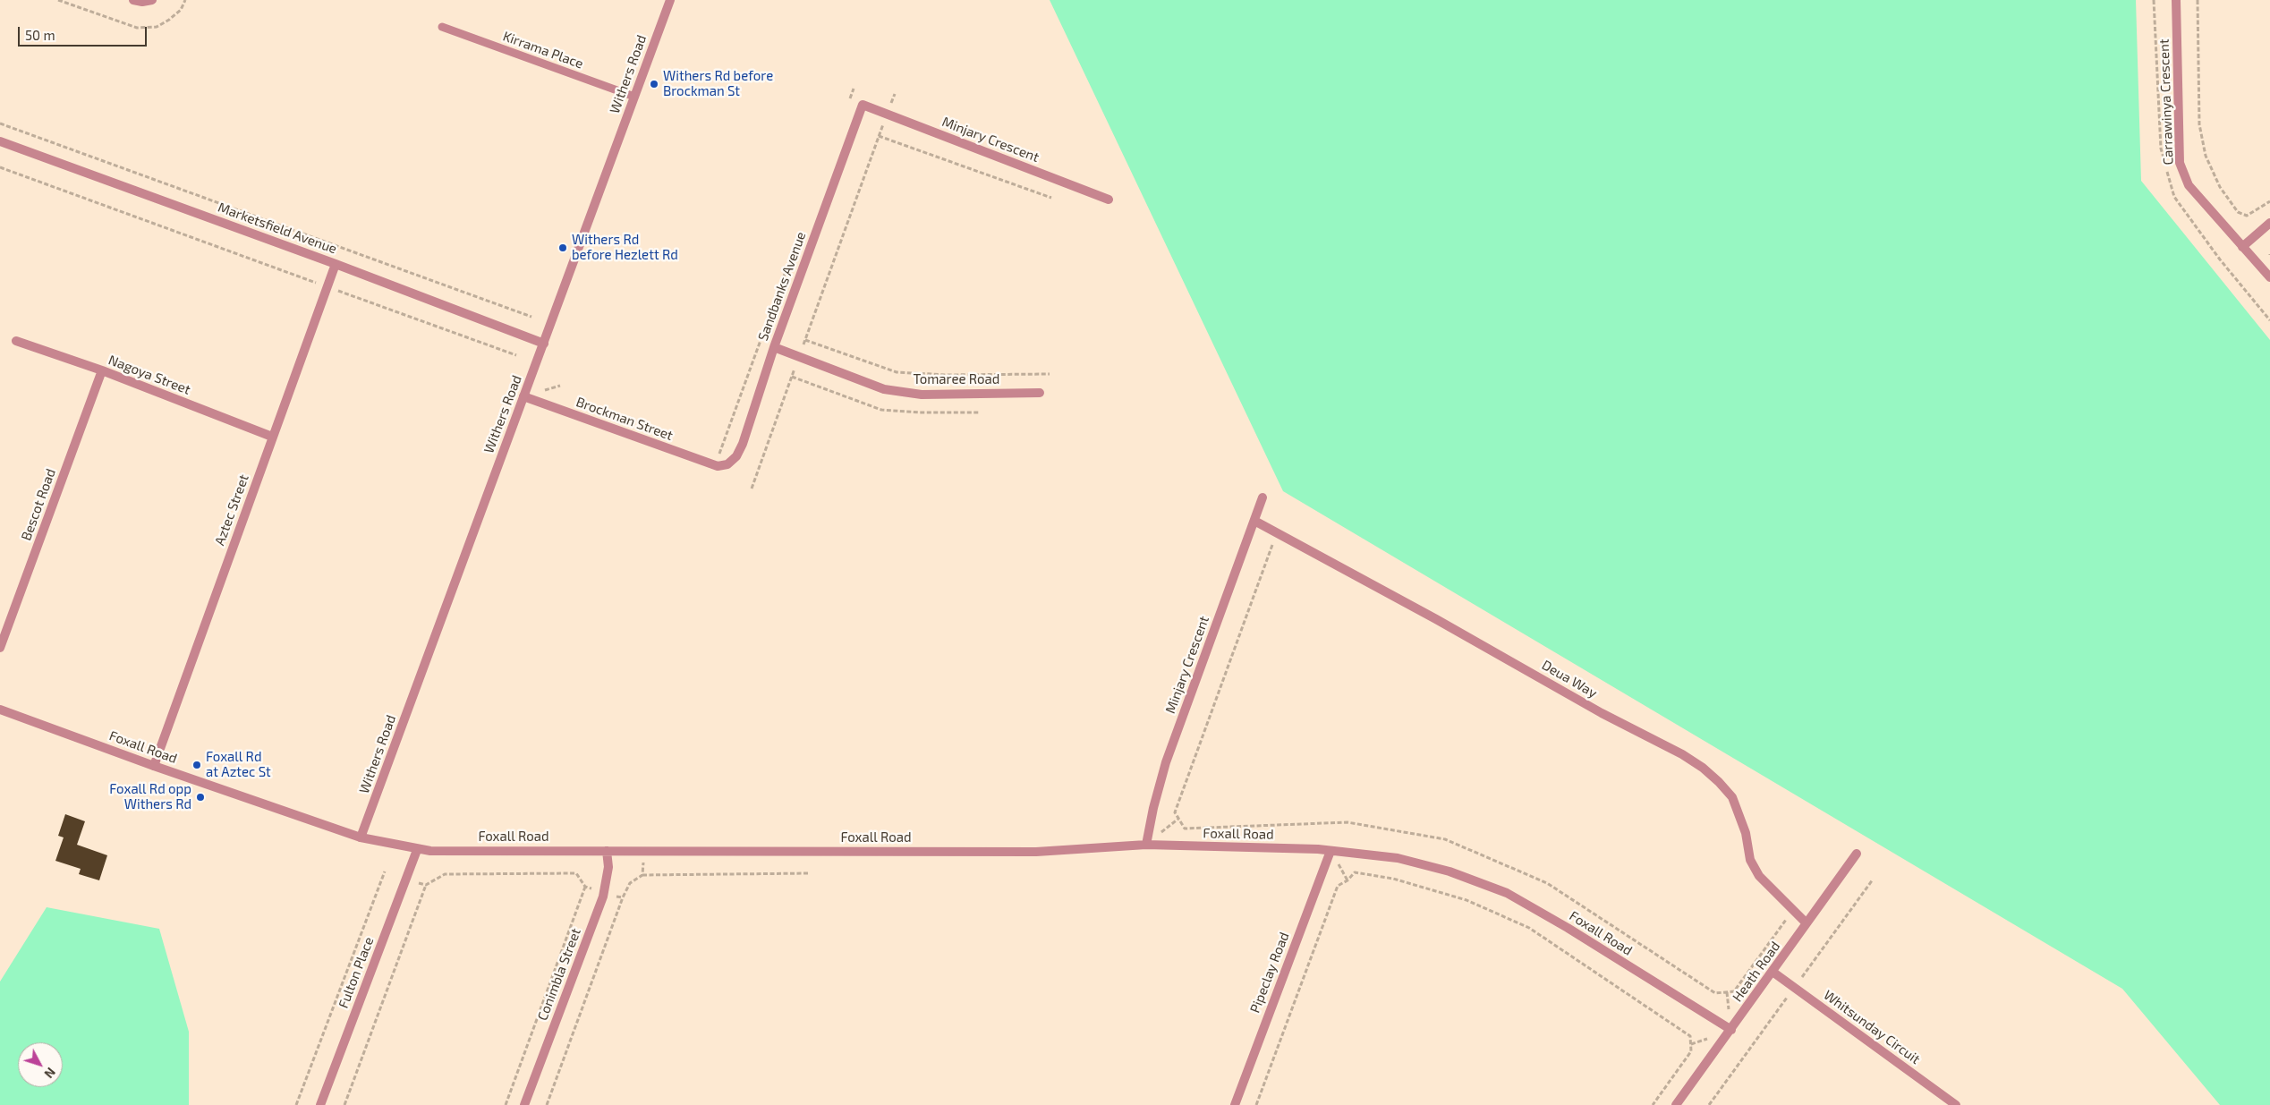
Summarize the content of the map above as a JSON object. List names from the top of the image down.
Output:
{
  "streets": {
    "street": [
      "Withers Road",
      "Carrawinya Crescent",
      "Minjary Crescent",
      "Marketsfield Avenue",
      "Sandbanks Avenue",
      "Nagoya Street",
      "Tomaree Road",
      "Brockman Street",
      "Bescot Road",
      "Aztec Street",
      "Deua Way",
      "Foxall Road",
      "Heath Road",
      "Fulton Place",
      "Pipeclay Road",
      "Conimbla Street",
      "Whitsunday Circuit"
    ],
    "lane": ["Kirrama Place"]
  },
  "crossings": [
    ["Kirrama Place", "Withers Road"],
    ["Withers Road", "Marketsfield Avenue"],
    ["Withers Road", "Brockman Street"],
    ["Withers Road", "Foxall Road"],
    ["Minjary Crescent", "Sandbanks Avenue"],
    ["Minjary Crescent", "Deua Way"],
    ["Minjary Crescent", "Foxall Road"],
    ["Marketsfield Avenue", "Aztec Street"],
    ["Sandbanks Avenue", "Tomaree Road"],
    ["Sandbanks Avenue", "Brockman Street"],
    ["Nagoya Street", "Bescot Road"],
    ["Nagoya Street", "Aztec Street"],
    ["Aztec Street", "Foxall Road"],
    ["Deua Way", "Heath Road"],
    ["Foxall Road", "Heath Road"],
    ["Foxall Road", "Fulton Place"],
    ["Foxall Road", "Pipeclay Road"],
    ["Foxall Road", "Conimbla Street"],
    ["Heath Road", "Whitsunday Circuit"]
  ],
  "places": [
    "Withers Rd before Brockman St",
    "Withers Rd before Hezlett Rd",
    "Foxall Rd at Aztec St",
    "Foxall Rd opp Withers Rd"
  ],
  "scale_bar": "50 m",
  "north": "bottom right"
}
